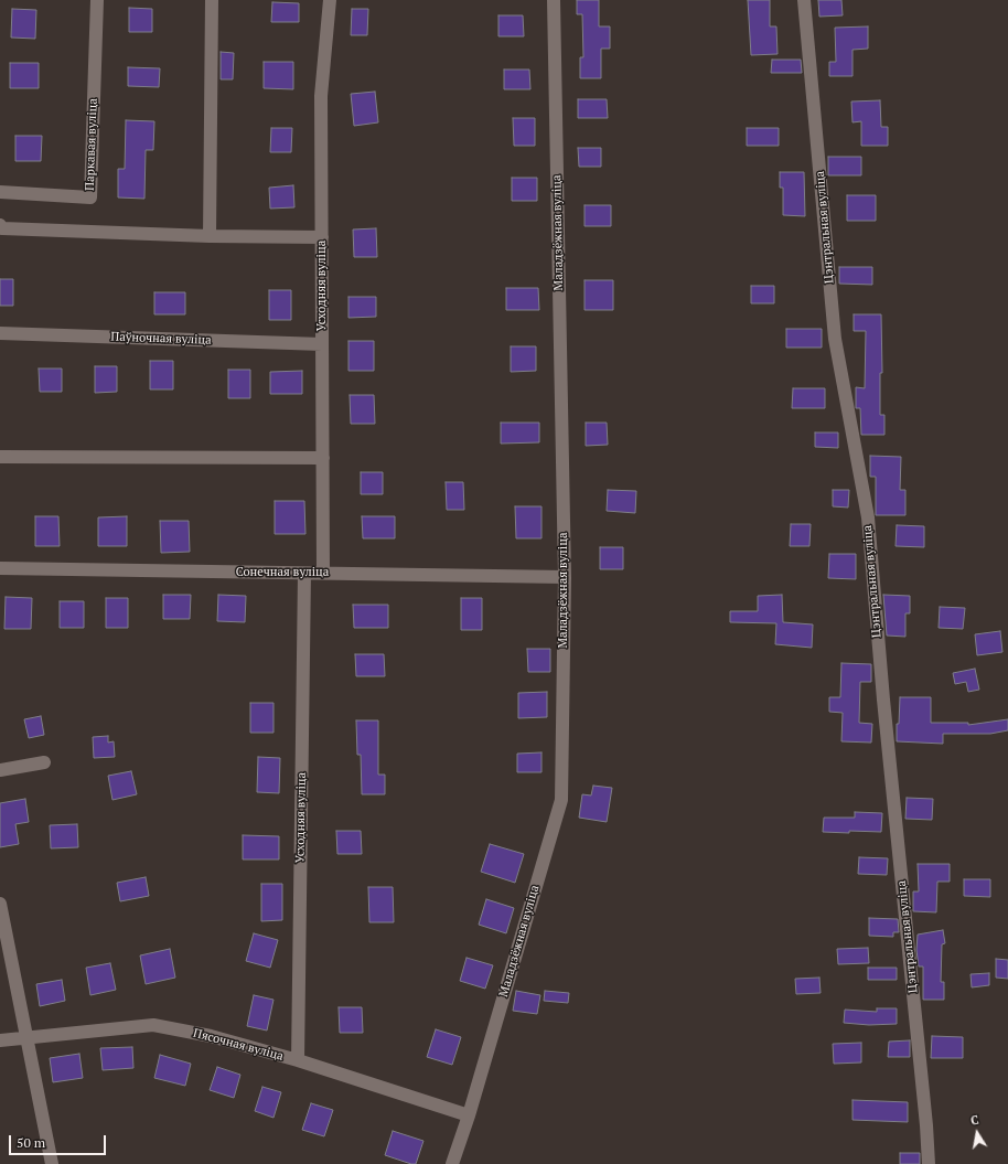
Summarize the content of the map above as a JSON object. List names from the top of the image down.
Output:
{
  "streets": {
    "street": [
      "Паркавая вуліца",
      "Цэнтральная вуліца",
      "Маладзёжная вуліца",
      "Усходняя вуліца",
      "Паўночная вуліца",
      "Сонечная вуліца",
      "Пясочная вуліца"
    ]
  },
  "crossings": [
    ["Маладзёжная вуліца", "Сонечная вуліца"],
    ["Маладзёжная вуліца", "Пясочная вуліца"],
    ["Усходняя вуліца", "Паўночная вуліца"],
    ["Усходняя вуліца", "Сонечная вуліца"],
    ["Усходняя вуліца", "Пясочная вуліца"]
  ],
  "scale_bar": "50 m",
  "north": "top"
}
